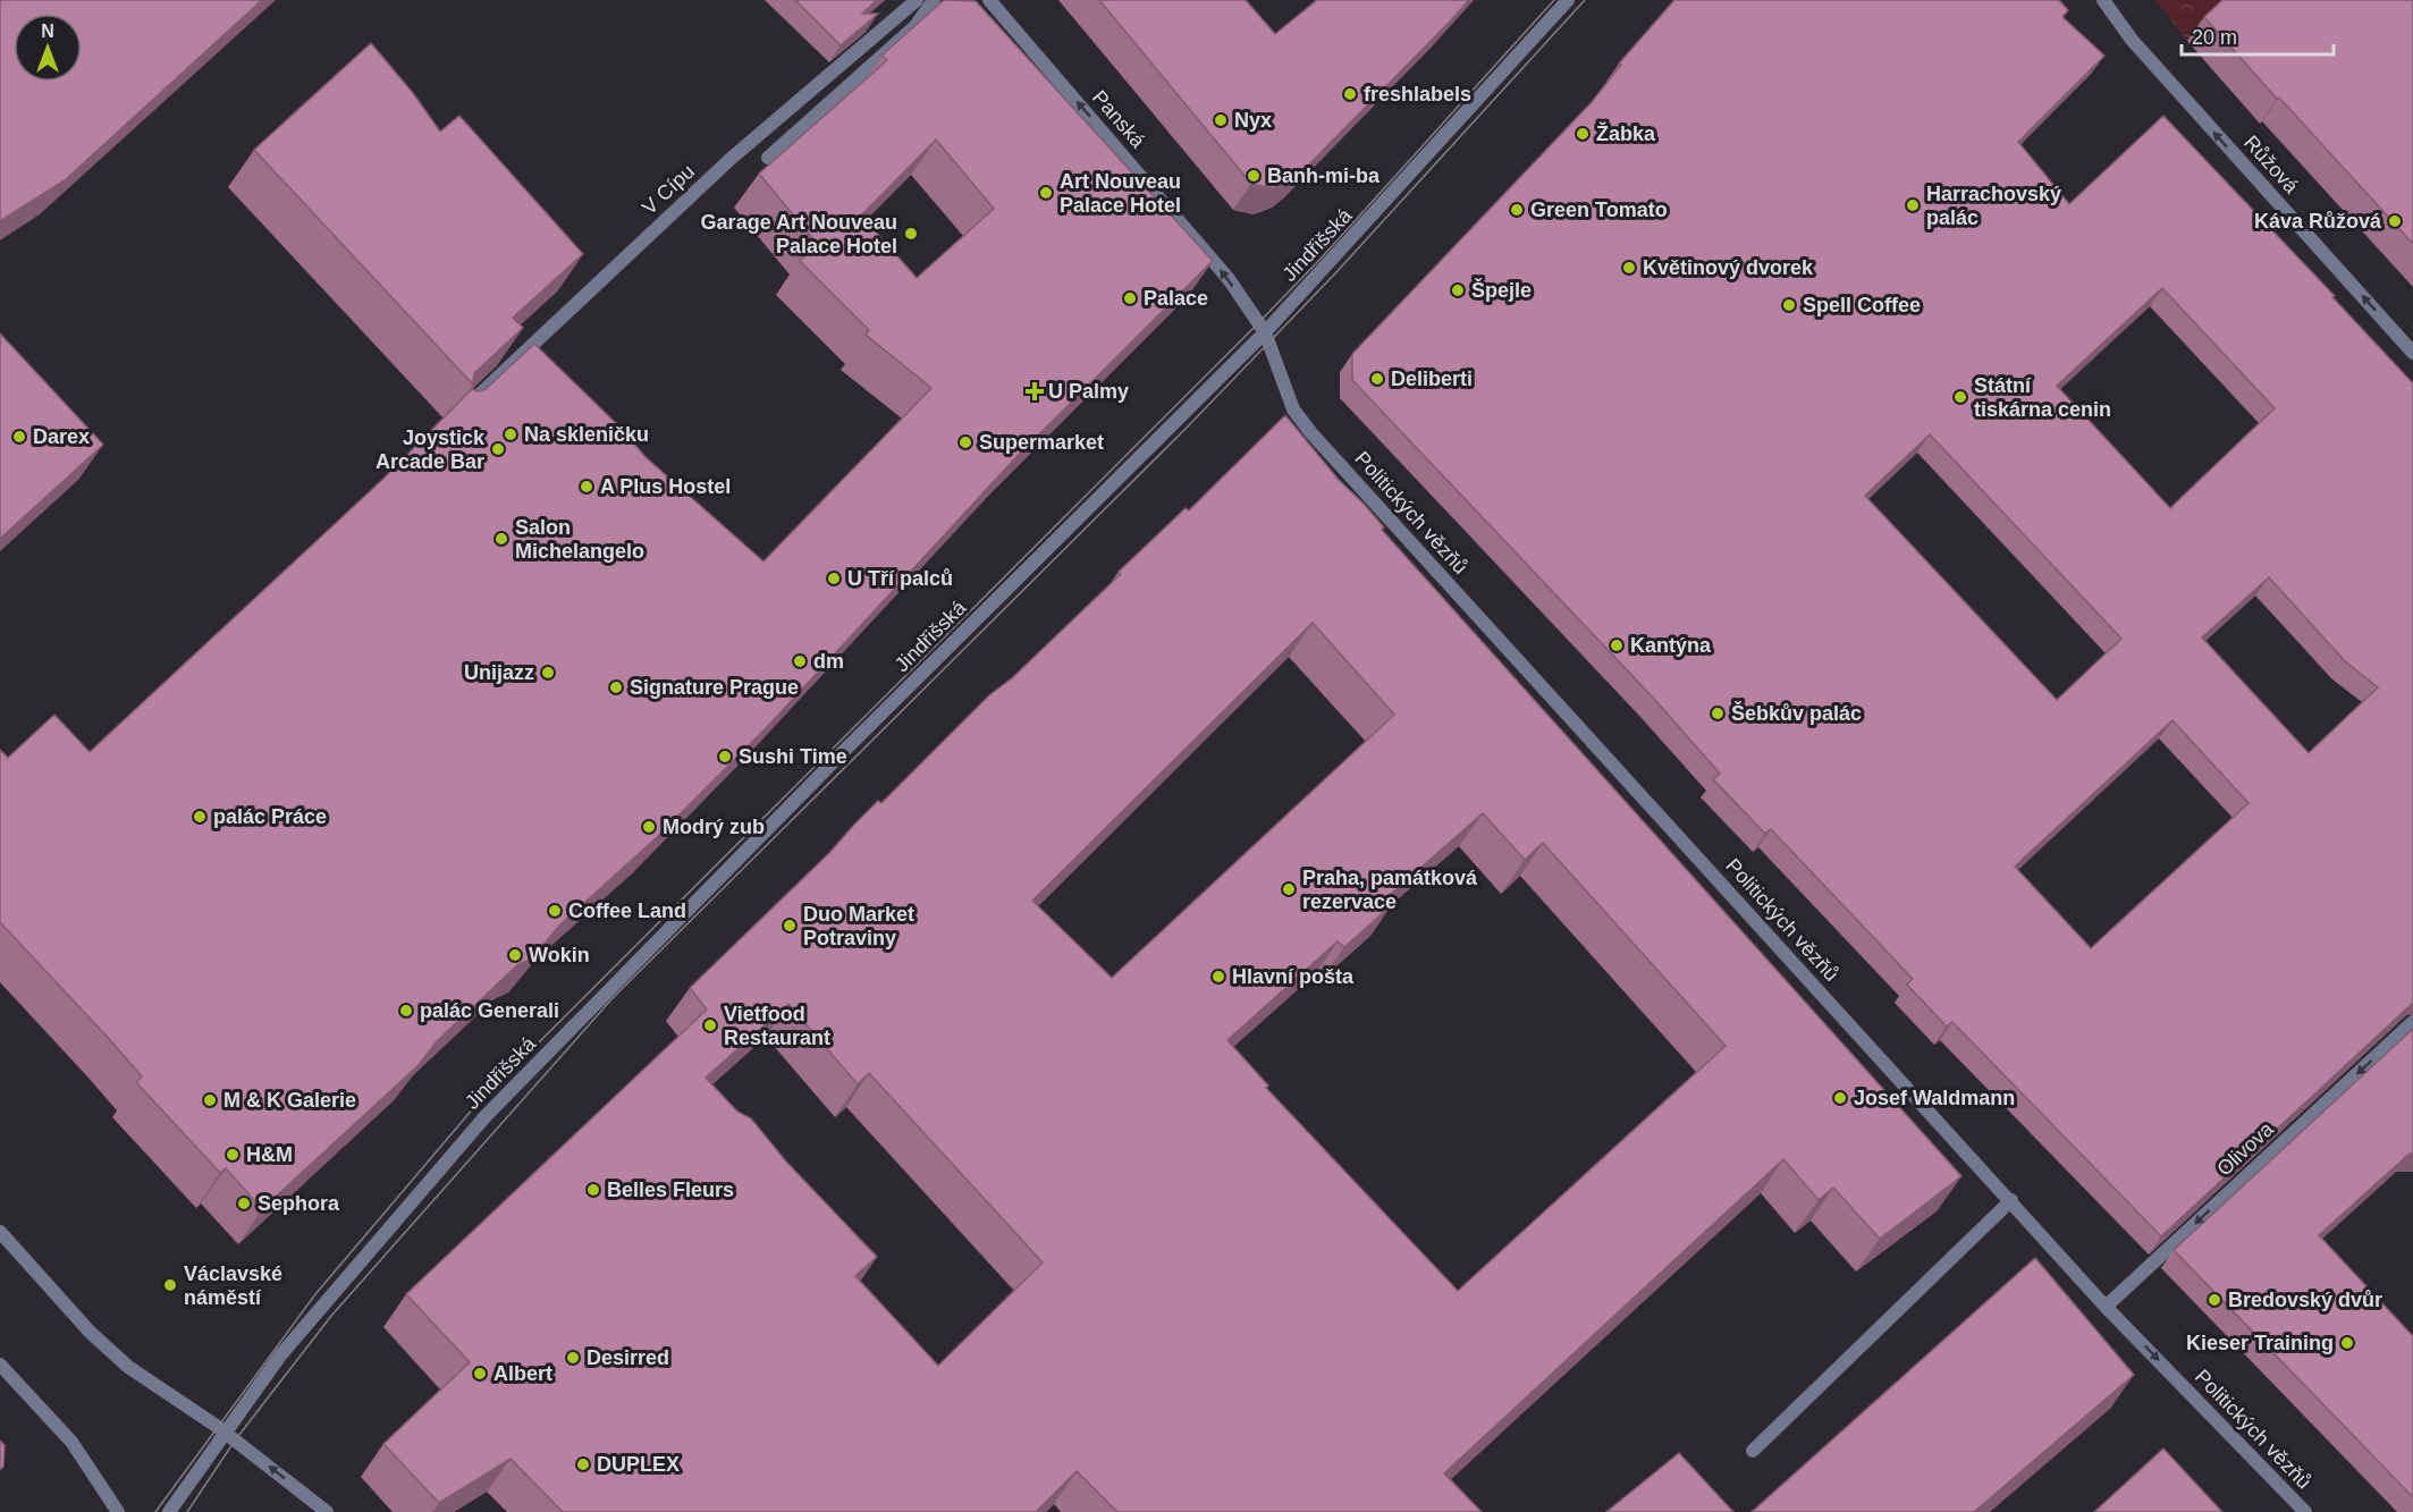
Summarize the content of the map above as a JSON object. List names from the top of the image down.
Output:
{
  "streets": {
    "street": [
      "Panská",
      "Růžová",
      "V Cípu",
      "Jindřišská",
      "Politických vězňů",
      "Olivova"
    ]
  },
  "crossings": [
    ["Panská", "Jindřišská"],
    ["Panská", "Politických vězňů"],
    ["Jindřišská", "Politických vězňů"],
    ["Politických vězňů", "Olivova"]
  ],
  "one_way": ["Panská", "Růžová", "Olivova"],
  "places": {
    "other": [
      "freshlabels",
      "Nyx",
      "Žabka",
      "Banh-mi-ba",
      "Art Nouveau Palace Hotel",
      "Harrachovský palác",
      "Green Tomato",
      "Káva Růžová",
      "Garage Art Nouveau Palace Hotel",
      "Květinový dvorek",
      "Špejle",
      "Palace",
      "Spell Coffee",
      "Deliberti",
      "Státní tiskárna cenin",
      "Na skleničku",
      "Darex",
      "Supermarket",
      "Joystick Arcade Bar",
      "A Plus Hostel",
      "Salon Michelangelo",
      "U Tří palců",
      "Kantýna",
      "dm",
      "Unijazz",
      "Signature Prague",
      "Šebkův palác",
      "Sushi Time",
      "palác Práce",
      "Modrý zub",
      "Praha, památková rezervace",
      "Coffee Land",
      "Duo Market Potraviny",
      "Wokin",
      "Hlavní pošta",
      "palác Generali",
      "Vietfood Restaurant",
      "Josef Waldmann",
      "M & K Galerie",
      "H&M",
      "Belles Fleurs",
      "Sephora",
      "Václavské náměstí",
      "Bredovský dvůr",
      "Kieser Training",
      "Desirred",
      "Albert",
      "DUPLEX"
    ],
    "health": ["U Palmy"]
  },
  "scale_bar": "20 m",
  "north": "top"
}
